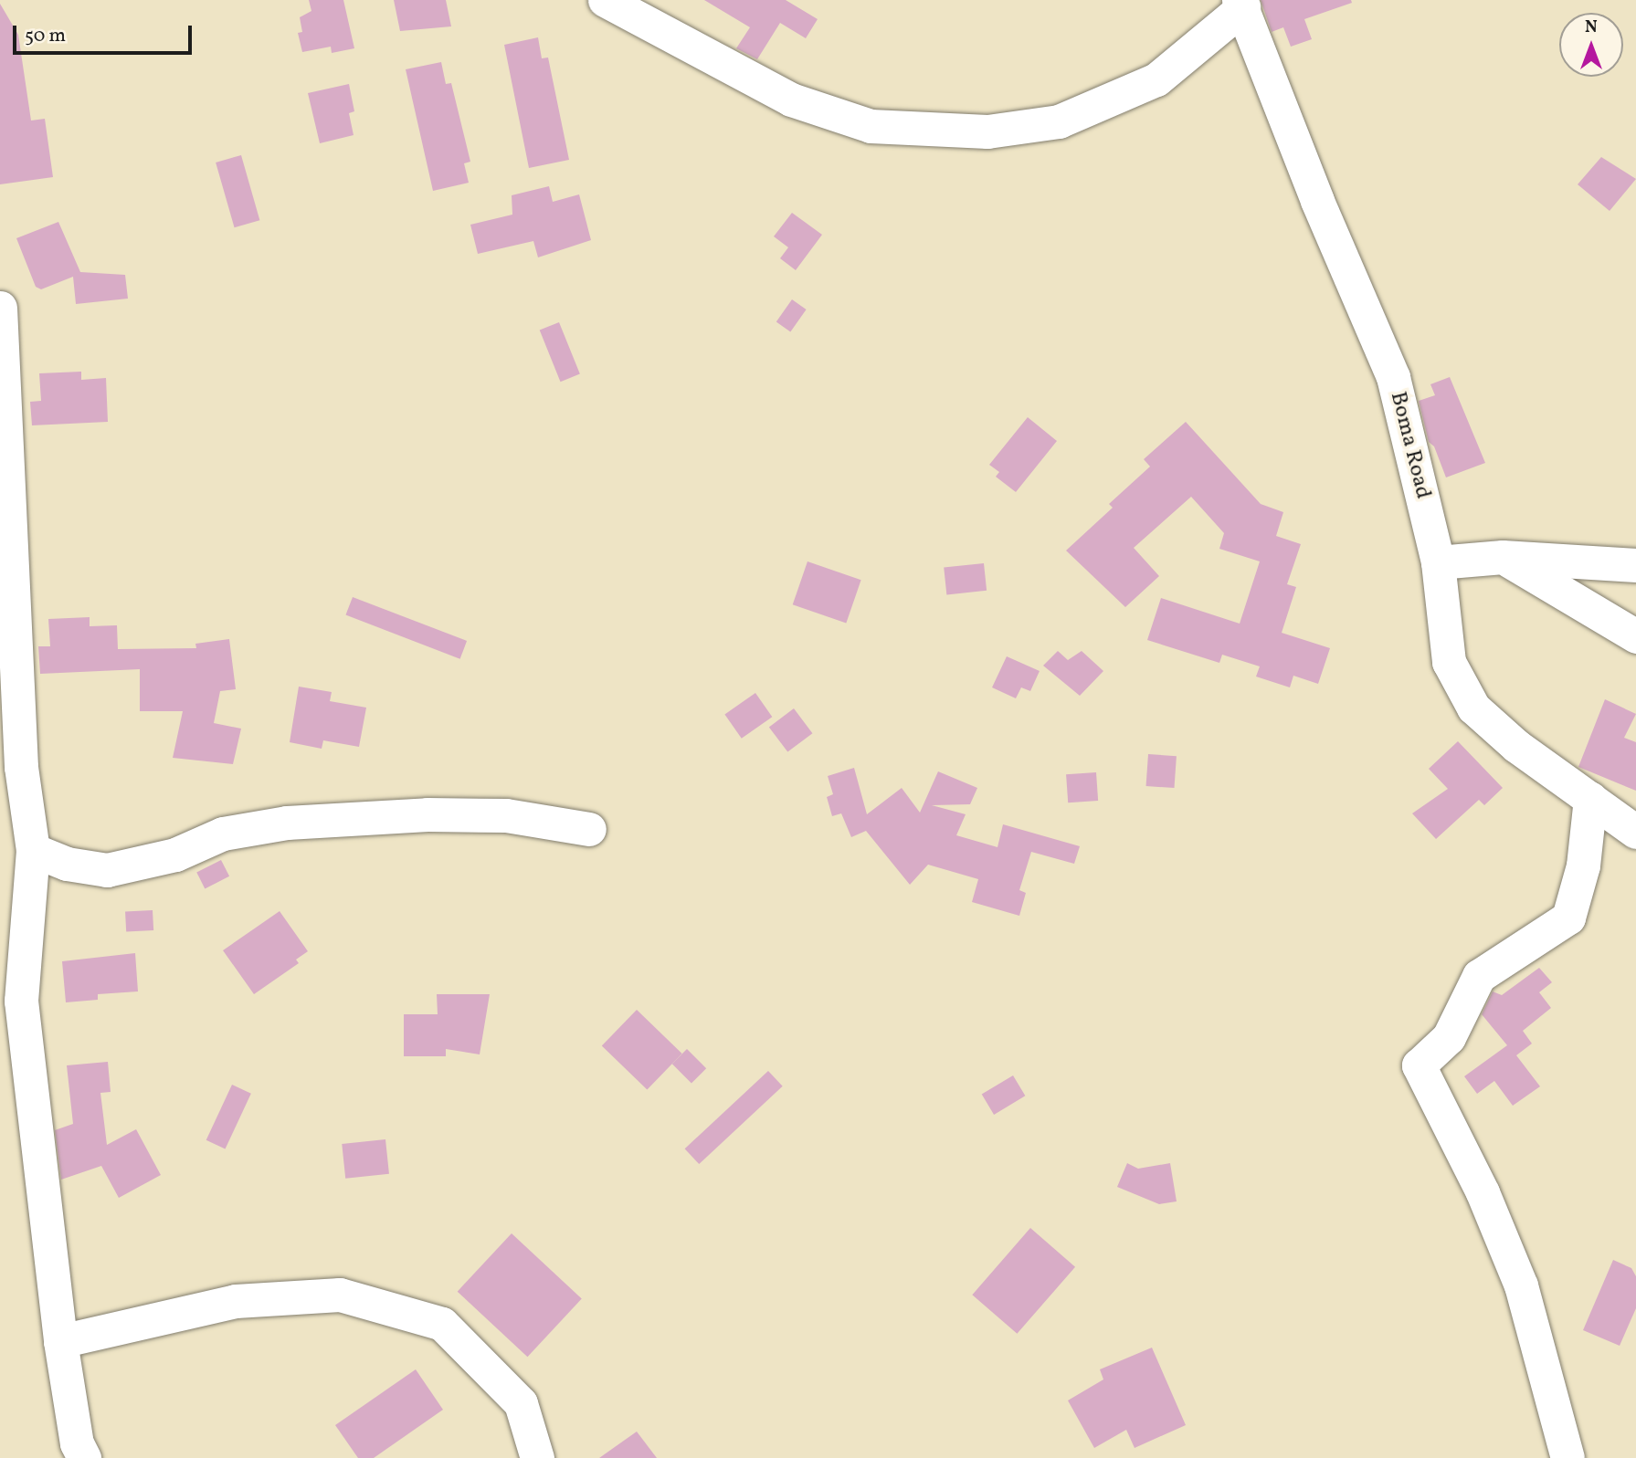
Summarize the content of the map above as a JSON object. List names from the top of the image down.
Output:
{
  "streets": {
    "street": ["Boma Road"]
  },
  "scale_bar": "50 m",
  "north": "top"
}
